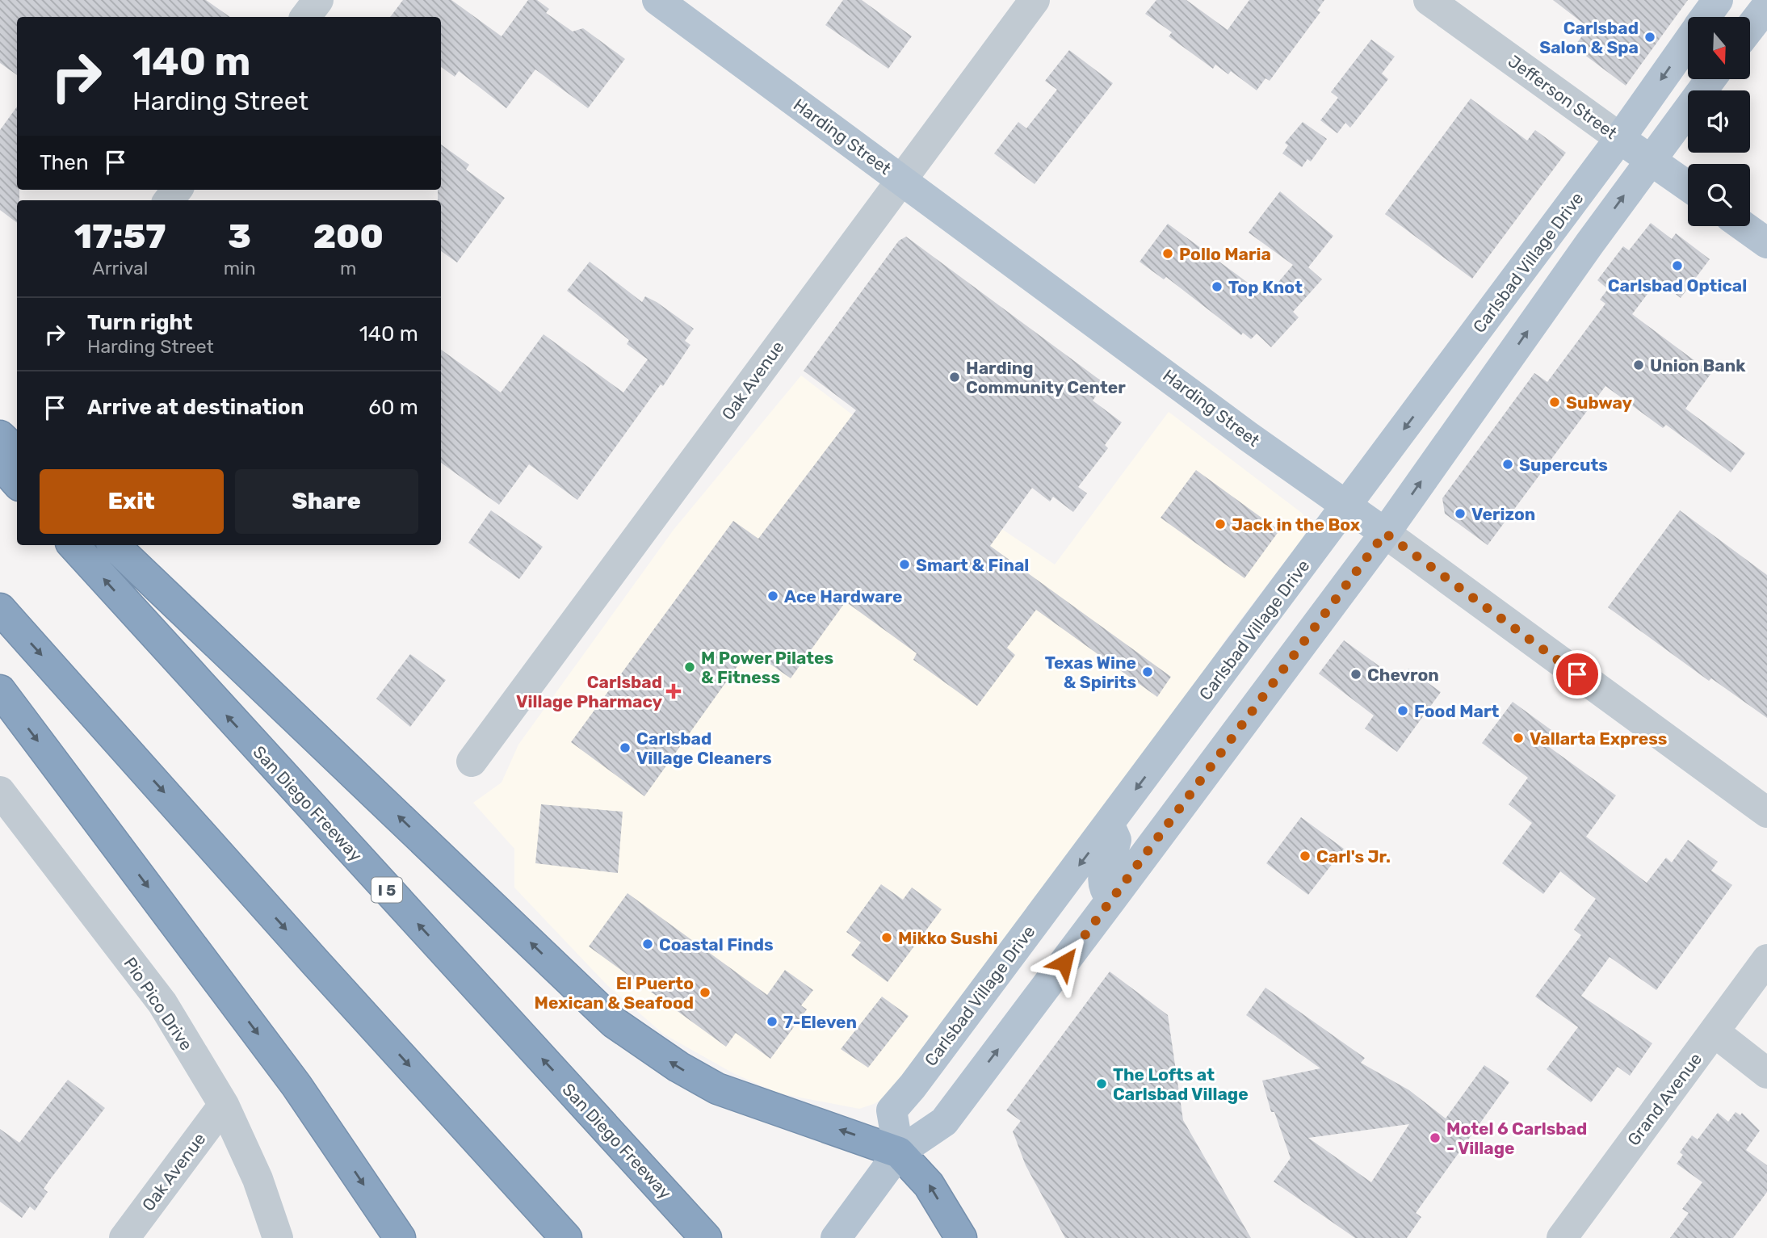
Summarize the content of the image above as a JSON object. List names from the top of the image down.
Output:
{
  "streets": {
    "highway": ["San Diego Freeway", "I 5"],
    "main road": ["Jefferson Street", "Harding Street", "Carlsbad Village Drive"],
    "street": ["Oak Avenue", "Pio Pico Drive", "Grand Avenue"]
  },
  "crossings": [
    ["Jefferson Street", "Carlsbad Village Drive"],
    ["Harding Street", "Carlsbad Village Drive"],
    ["Harding Street", "Oak Avenue"],
    ["Oak Avenue", "Pio Pico Drive"]
  ],
  "places": {
    "other": [
      "Carlsbad Salon & Spa",
      "Pollo Maria",
      "Carlsbad Optical",
      "Top Knot",
      "Union Bank",
      "Harding Community Center",
      "Subway",
      "Supercuts",
      "Verizon",
      "Jack in the Box",
      "Smart & Final",
      "Ace Hardware",
      "M Power Pilates & Fitness",
      "Texas Wine & Spirits",
      "Chevron",
      "Food Mart",
      "Vallarta Express",
      "Carlsbad Village Cleaners",
      "Carl's Jr.",
      "Mikko Sushi",
      "Coastal Finds",
      "El Puerto Mexican & Seafood",
      "7-Eleven",
      "The Lofts at Carlsbad Village",
      "Motel 6 Carlsbad - Village"
    ],
    "health": ["Carlsbad Village Pharmacy"]
  },
  "north": "bottom",
  "page": {
    "turn": ["140 m", "Harding Street"],
    "then": "Then",
    "eta": [
      "17:57",
      "Arrival",
      "3",
      "min",
      "200",
      "m"
    ],
    "list": [
      {
        "name": "Turn right",
        "note": "Harding Street",
        "value": "140 m"
      },
      {
        "name": "Arrive at destination",
        "value": "60 m"
      }
    ],
    "buttons": ["Exit", "Share"]
  }
}
